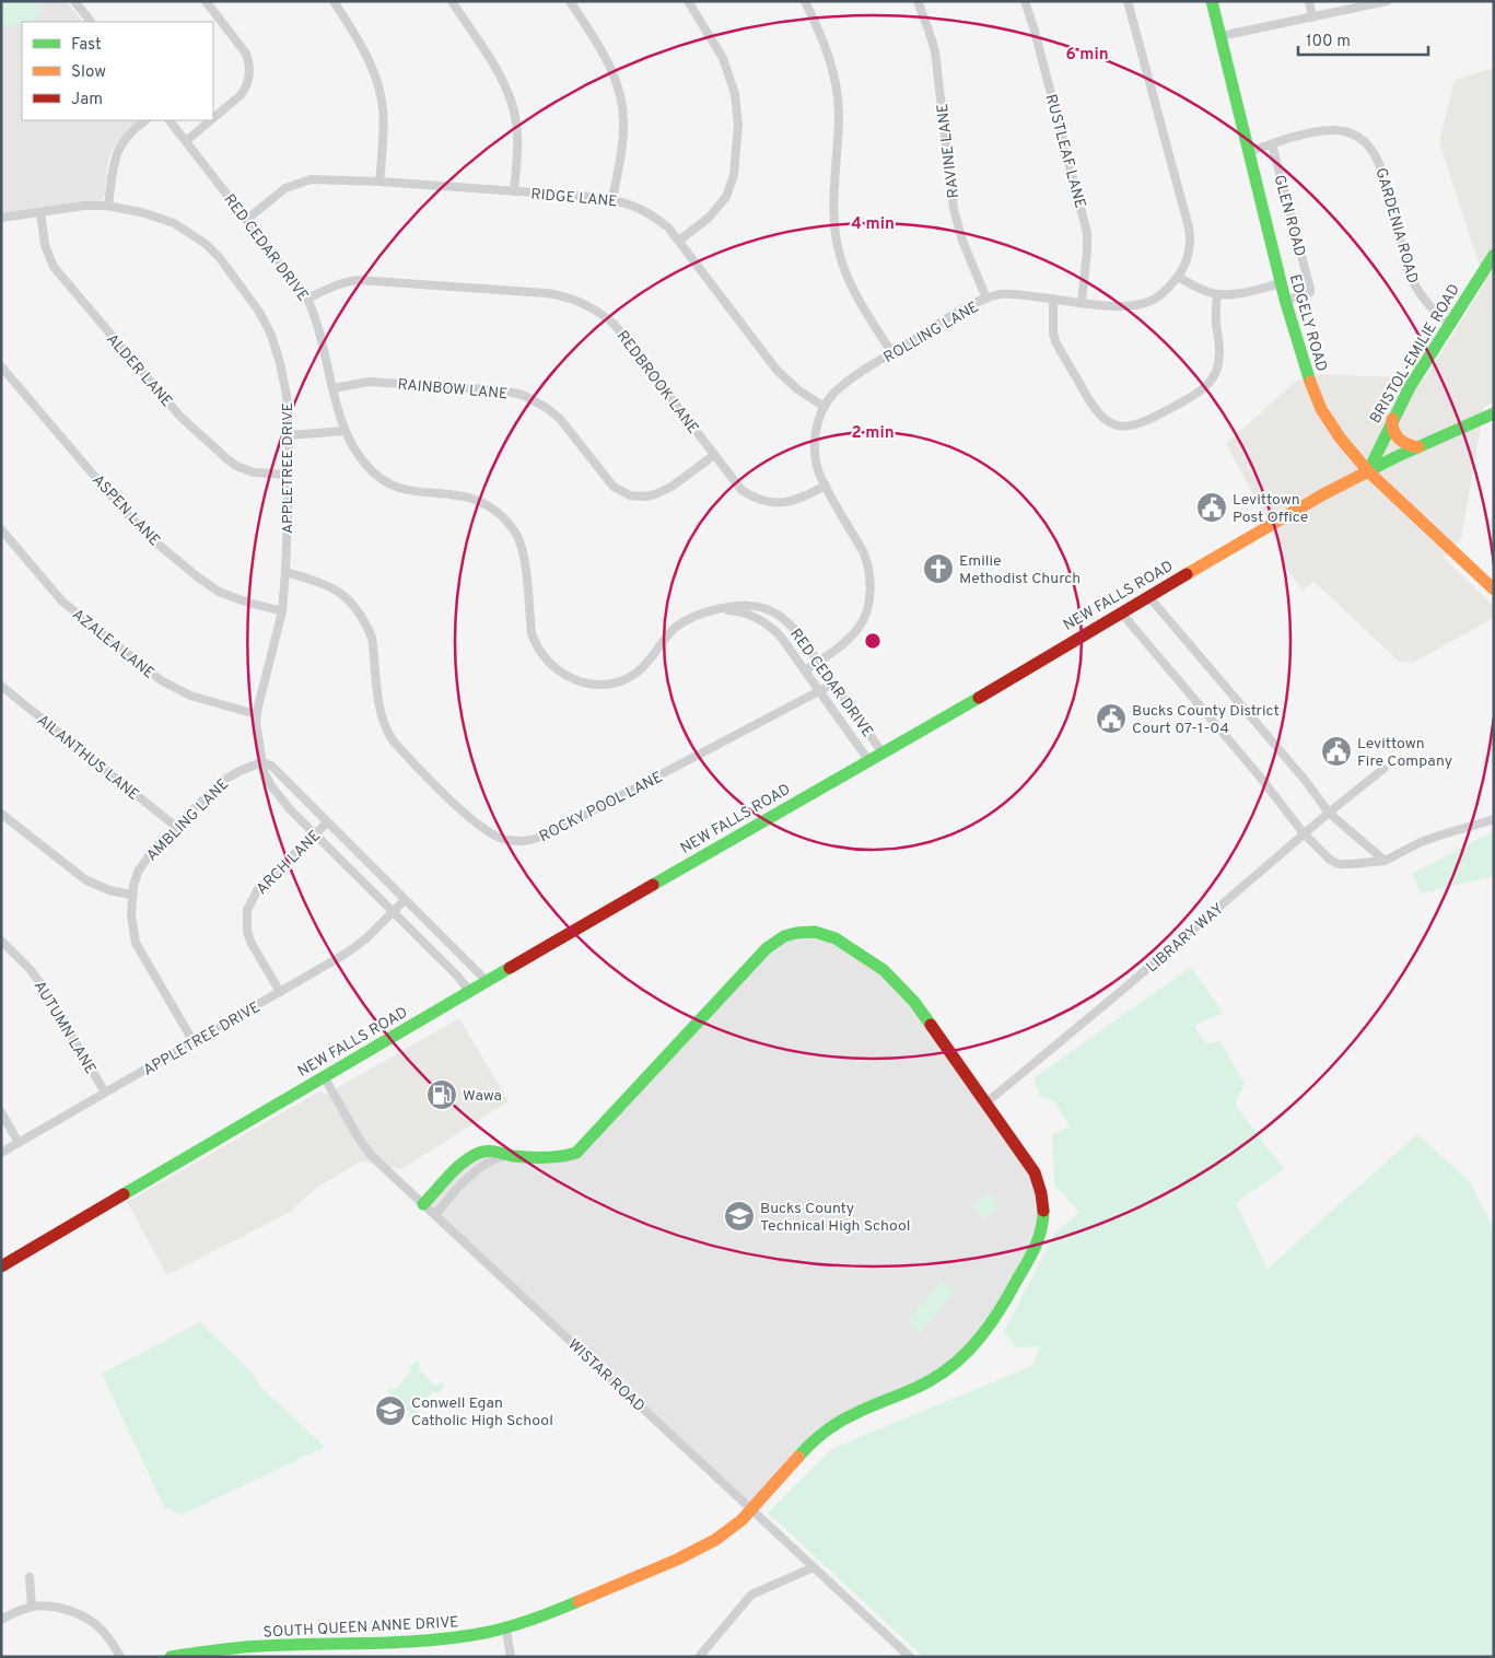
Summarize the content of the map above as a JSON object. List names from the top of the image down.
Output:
{
  "streets": {
    "main road": [
      "EDGELY ROAD",
      "BRISTOL-EMILIE ROAD",
      "NEW FALLS ROAD",
      "SOUTH QUEEN ANNE DRIVE"
    ],
    "street": [
      "RAVINE LANE",
      "RUSTLEAF LANE",
      "RIDGE LANE",
      "GLEN ROAD",
      "GARDENIA ROAD",
      "RED CEDAR DRIVE",
      "ROLLING LANE",
      "ALDER LANE",
      "REDBROOK LANE",
      "RAINBOW LANE",
      "APPLETREE DRIVE",
      "ASPEN LANE",
      "AZALEA LANE",
      "AILANTHUS LANE",
      "ROCKY POOL LANE",
      "AMBLING LANE",
      "ARCH LANE",
      "LIBRARY WAY",
      "AUTUMN LANE",
      "WISTAR ROAD"
    ]
  },
  "crossings": [
    ["RAVINE LANE", "ROLLING LANE"],
    ["RUSTLEAF LANE", "ROLLING LANE"],
    ["RIDGE LANE", "RED CEDAR DRIVE"],
    ["RIDGE LANE", "ROLLING LANE"],
    ["GLEN ROAD", "GARDENIA ROAD"],
    ["GLEN ROAD", "EDGELY ROAD"],
    ["GARDENIA ROAD", "EDGELY ROAD"],
    ["GARDENIA ROAD", "BRISTOL-EMILIE ROAD"],
    ["RED CEDAR DRIVE", "ROLLING LANE"],
    ["RED CEDAR DRIVE", "REDBROOK LANE"],
    ["RED CEDAR DRIVE", "RAINBOW LANE"],
    ["RED CEDAR DRIVE", "NEW FALLS ROAD"],
    ["RED CEDAR DRIVE", "ROCKY POOL LANE"],
    ["EDGELY ROAD", "BRISTOL-EMILIE ROAD"],
    ["EDGELY ROAD", "NEW FALLS ROAD"],
    ["ROLLING LANE", "REDBROOK LANE"],
    ["BRISTOL-EMILIE ROAD", "NEW FALLS ROAD"],
    ["ALDER LANE", "APPLETREE DRIVE"],
    ["REDBROOK LANE", "RAINBOW LANE"],
    ["APPLETREE DRIVE", "ASPEN LANE"],
    ["APPLETREE DRIVE", "NEW FALLS ROAD"],
    ["APPLETREE DRIVE", "AZALEA LANE"],
    ["APPLETREE DRIVE", "ROCKY POOL LANE"],
    ["APPLETREE DRIVE", "AMBLING LANE"],
    ["APPLETREE DRIVE", "ARCH LANE"],
    ["APPLETREE DRIVE", "AUTUMN LANE"],
    ["NEW FALLS ROAD", "WISTAR ROAD"],
    ["AILANTHUS LANE", "AMBLING LANE"],
    ["LIBRARY WAY", "SOUTH QUEEN ANNE DRIVE"],
    ["WISTAR ROAD", "SOUTH QUEEN ANNE DRIVE"]
  ],
  "places": {
    "public building": ["Levittown Post Office", "Bucks County District Court 07-1-04", "Levittown Fire Company"],
    "church": ["Emilie Methodist Church"],
    "fuel station": ["Wawa"],
    "school or university": ["Bucks County Technical High School", "Conwell Egan Catholic High School"]
  },
  "legend": ["Fast", "Slow", "Jam"],
  "scale_bar": "100 m",
  "rings": ["6 min", "4 min", "2 min"]
}
